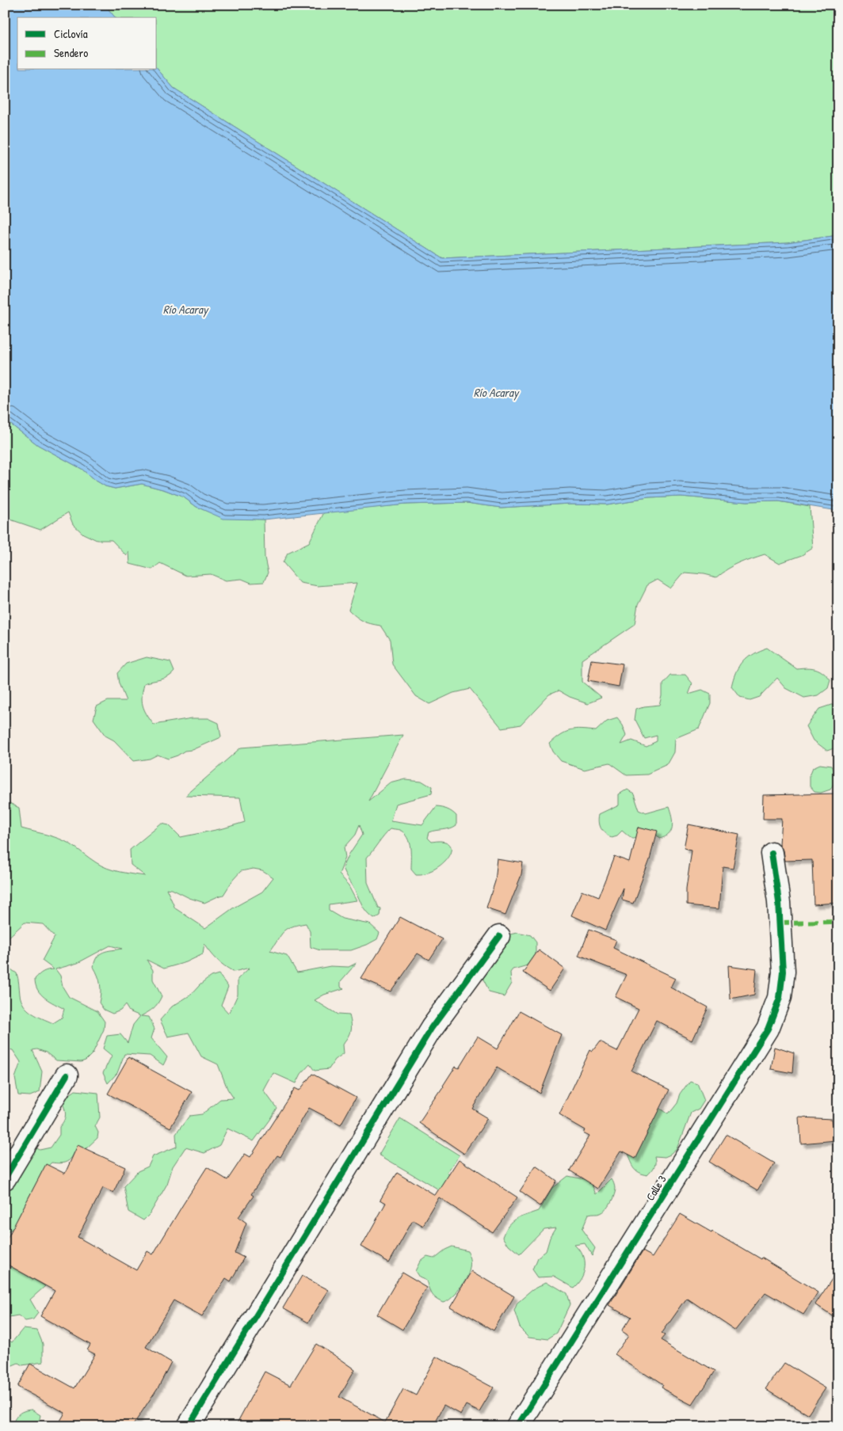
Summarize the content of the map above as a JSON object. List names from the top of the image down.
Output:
{
  "streets": {
    "street": ["Calle 3"]
  },
  "water": ["Río Acaray"],
  "legend": ["Ciclovía", "Sendero"]
}
